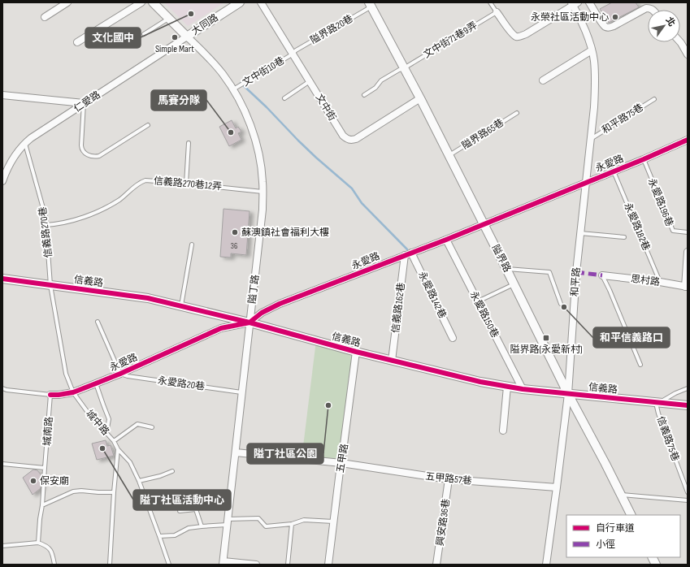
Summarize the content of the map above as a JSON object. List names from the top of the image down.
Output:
{
  "streets": {
    "street": [
      "大同路",
      "仁愛路",
      "文中街",
      "永愛路",
      "隘界路",
      "思村路",
      "信義路",
      "和平路",
      "隘丁路",
      "永愛路142巷",
      "信義路162巷",
      "永愛路150巷",
      "五甲路",
      "五甲路57巷",
      "興安路36巷"
    ],
    "lane": [
      "隘界路20巷",
      "文中街71巷9弄",
      "文中街10巷",
      "和平路75巷",
      "隘界路65巷",
      "信義路270巷12弄",
      "永愛路196巷",
      "永愛路182巷",
      "信義路270巷",
      "永愛路20巷",
      "城中路",
      "城南路",
      "信義路75巷"
    ]
  },
  "crossings": [
    ["大同路", "仁愛路"],
    ["大同路", "隘丁路"],
    ["隘界路20巷", "文中街10巷"],
    ["隘界路20巷", "文中街"],
    ["隘界路20巷", "隘界路"],
    ["文中街71巷9弄", "隘界路"],
    ["文中街10巷", "文中街"],
    ["文中街10巷", "隘丁路"],
    ["仁愛路", "信義路270巷"],
    ["仁愛路", "隘丁路"],
    ["文中街", "隘界路"],
    ["和平路75巷", "和平路"],
    ["隘界路65巷", "隘界路"],
    ["永愛路", "永愛路196巷"],
    ["永愛路", "永愛路182巷"],
    ["永愛路", "隘界路"],
    ["永愛路", "信義路"],
    ["永愛路", "和平路"],
    ["永愛路", "隘丁路"],
    ["永愛路", "永愛路142巷"],
    ["永愛路", "信義路162巷"],
    ["永愛路", "永愛路150巷"],
    ["永愛路", "永愛路20巷"],
    ["永愛路", "城中路"],
    ["永愛路", "城南路"],
    ["信義路270巷12弄", "信義路270巷"],
    ["信義路270巷12弄", "隘丁路"],
    ["永愛路182巷", "思村路"],
    ["信義路270巷", "信義路"],
    ["信義路270巷", "城中路"],
    ["隘界路", "信義路"],
    ["隘界路", "和平路"],
    ["信義路", "和平路"],
    ["信義路", "隘丁路"],
    ["信義路", "信義路162巷"],
    ["信義路", "永愛路150巷"],
    ["信義路", "城中路"],
    ["信義路", "信義路75巷"],
    ["信義路", "五甲路"],
    ["和平路", "五甲路57巷"],
    ["隘丁路", "永愛路20巷"],
    ["隘丁路", "五甲路57巷"],
    ["永愛路142巷", "信義路162巷"],
    ["五甲路", "五甲路57巷"],
    ["五甲路57巷", "興安路36巷"]
  ],
  "places": {
    "other": [
      "文化國中",
      "永榮社區活動中心",
      "Simple Mart",
      "馬賽分隊",
      "蘇澳鎮社會福利大樓",
      "和平信義路口",
      "隘丁社區公園",
      "隘丁社區活動中心",
      "保安廟"
    ],
    "transit": ["隘界路(永愛新村)"]
  },
  "house_numbers": ["36"],
  "legend": ["自行車道", "小徑"],
  "north": "top right"
}
